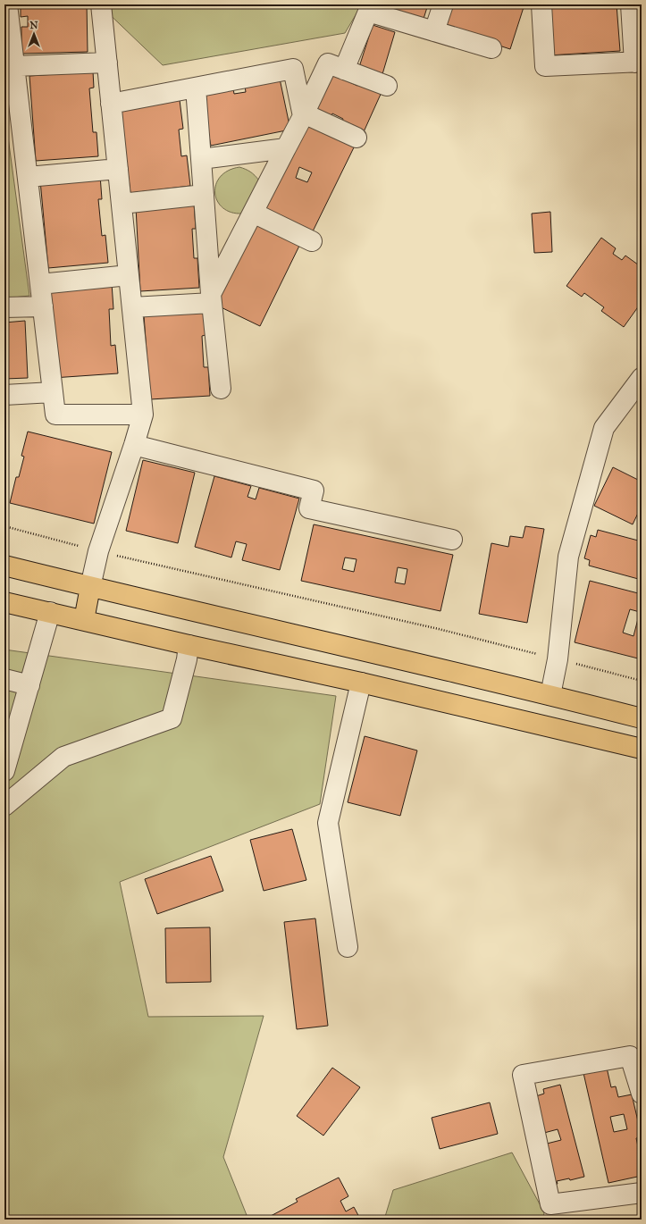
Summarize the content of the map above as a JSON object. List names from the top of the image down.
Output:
{
  "north": "top"
}
